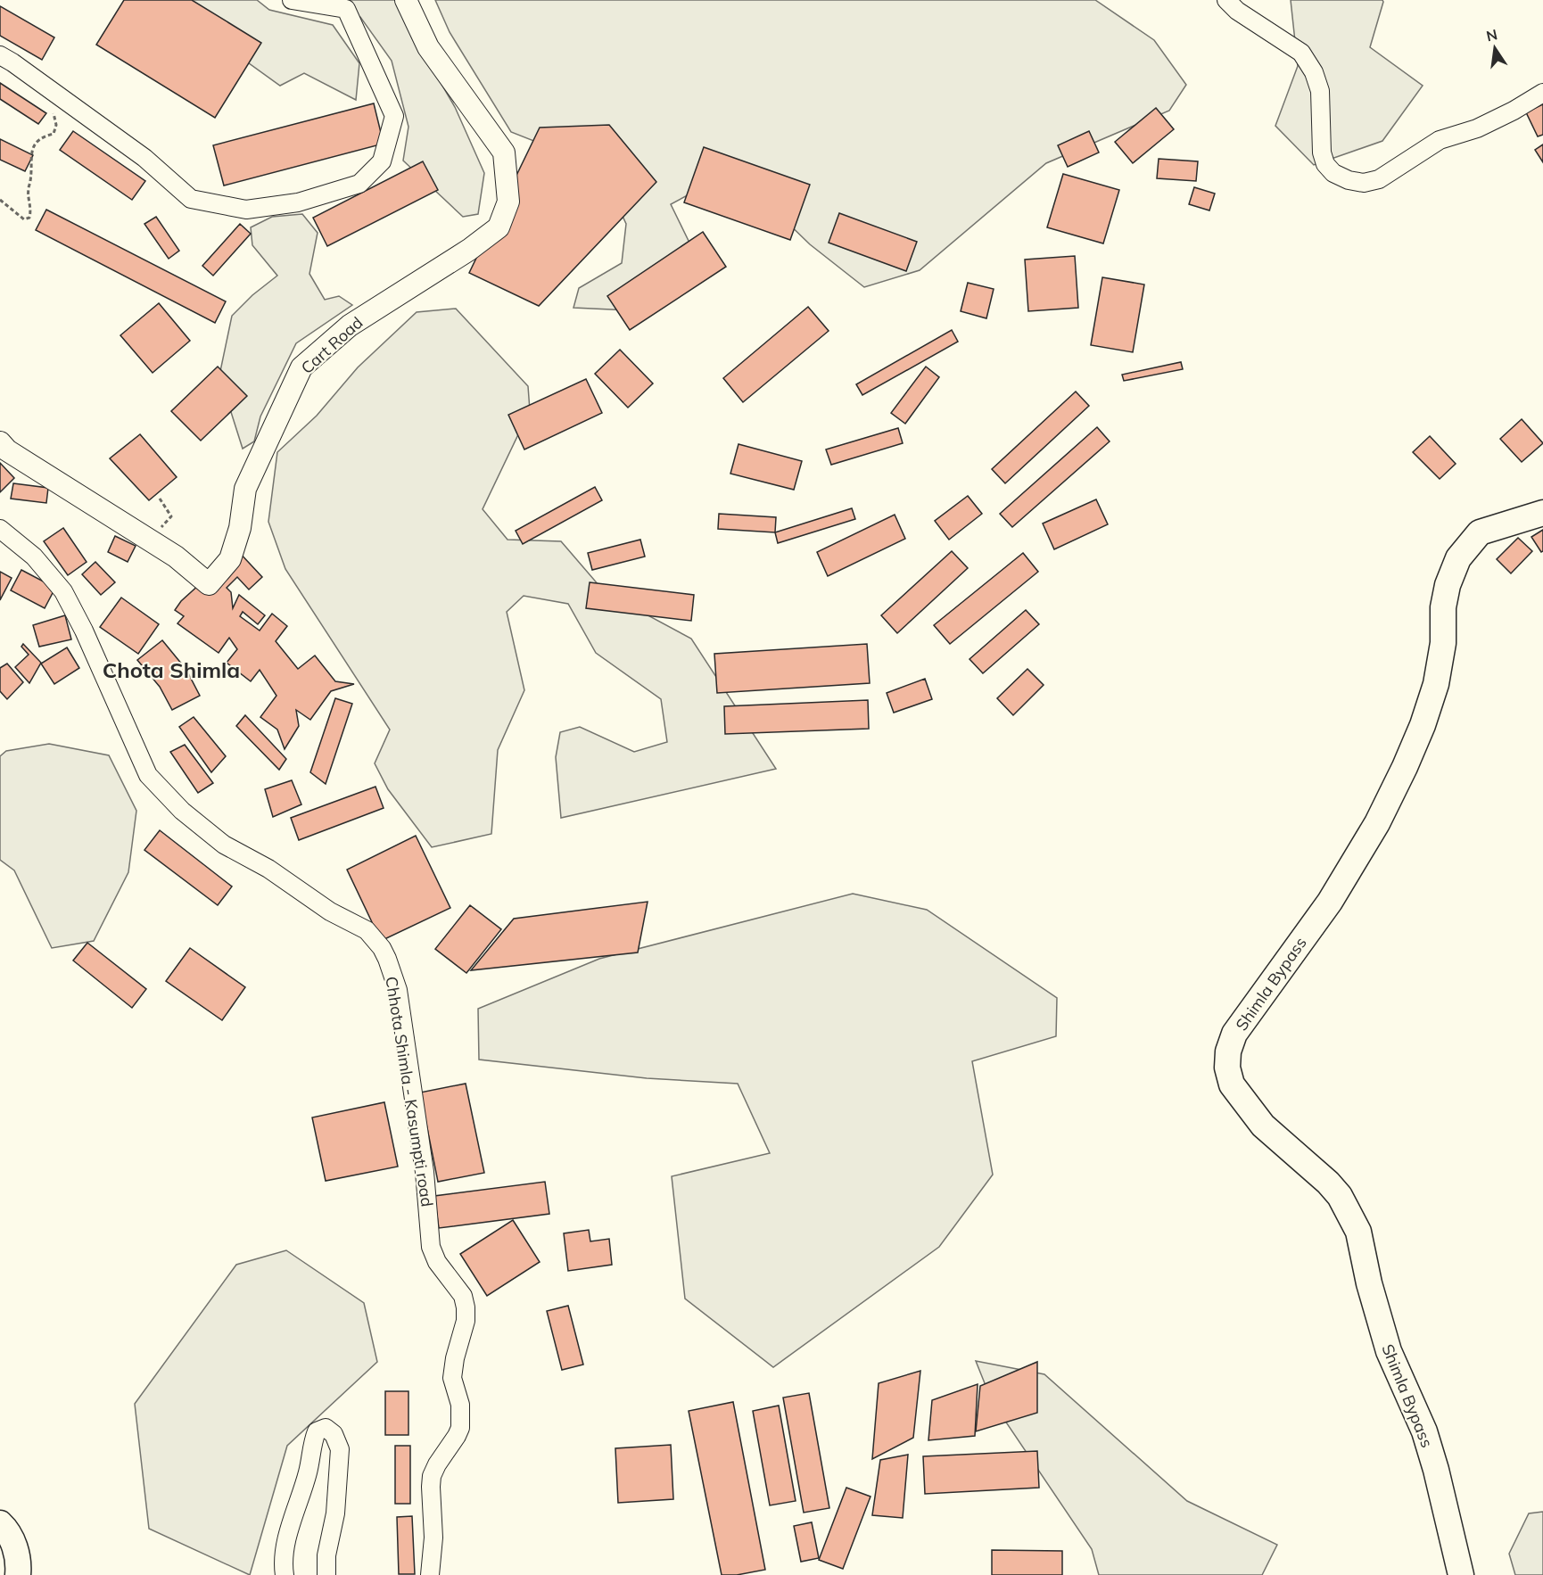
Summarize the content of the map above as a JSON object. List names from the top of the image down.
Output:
{
  "streets": {
    "highway": ["Shimla Bypass"],
    "main road": ["Cart Road"],
    "street": ["Chhota Shimla - Kasumpti road"]
  },
  "districts": ["Chota Shimla"],
  "north": "top"
}
